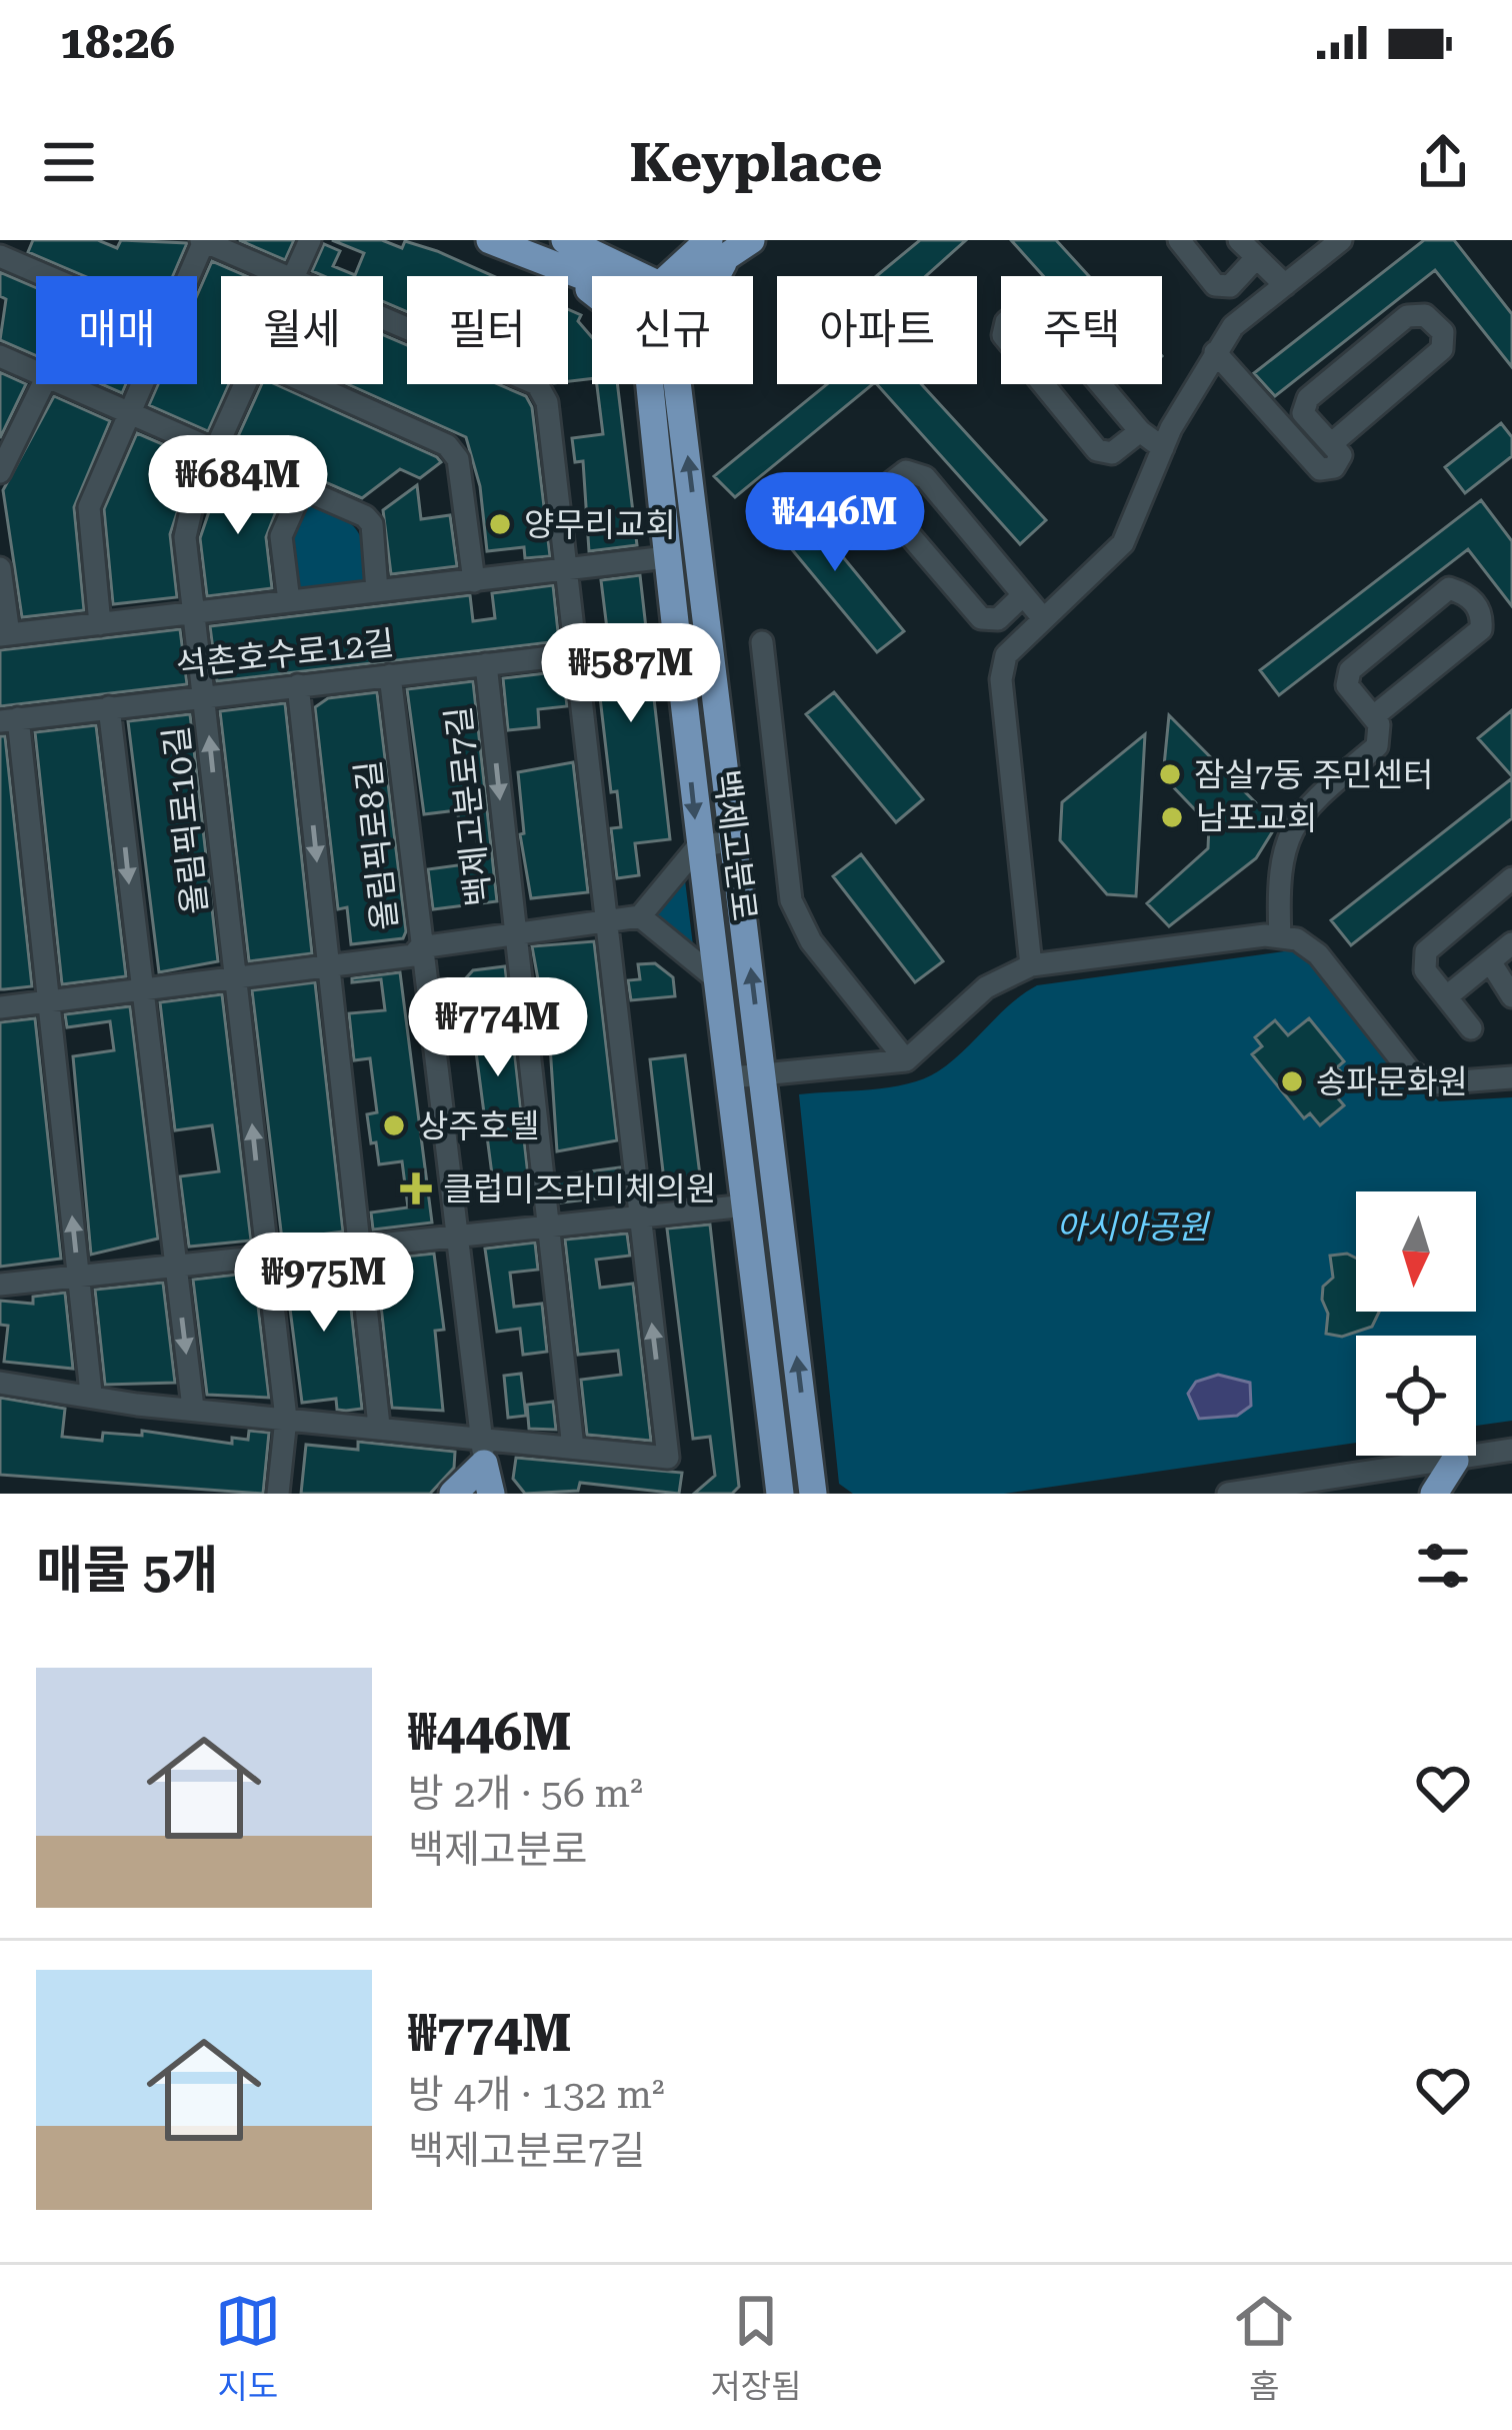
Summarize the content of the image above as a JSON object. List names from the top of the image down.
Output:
{
  "streets": {
    "main road": ["백제고분로"],
    "street": [
      "석촌호수로12길",
      "백제고분로7길",
      "올림픽로10길",
      "올림픽로8길"
    ]
  },
  "crossings": [
    ["석촌호수로12길", "백제고분로7길"],
    ["석촌호수로12길", "올림픽로10길"],
    ["석촌호수로12길", "올림픽로8길"]
  ],
  "parks": ["아시아공원"],
  "places": {
    "other": [
      "양무리교회",
      "잠실7동 주민센터",
      "남포교회",
      "송파문화원",
      "상주호텔"
    ],
    "health": ["클럽미즈라미체의원"]
  },
  "north": "bottom",
  "page": {
    "status": "18:26",
    "header": "Keyplace",
    "chip": [
      "매매",
      "월세",
      "필터",
      "신규",
      "아파트",
      "주택"
    ],
    "price": [
      "₩684M",
      "₩446M",
      "₩587M",
      "₩774M",
      "₩975M"
    ],
    "heading": "매물 5개",
    "list": [
      {
        "name": "₩446M",
        "note": "방 2개 · 56 m² · 백제고분로"
      },
      {
        "name": "₩774M",
        "note": "방 4개 · 132 m² · 백제고분로7길"
      }
    ],
    "tabs": ["지도", "저장됨", "홈"]
  }
}
